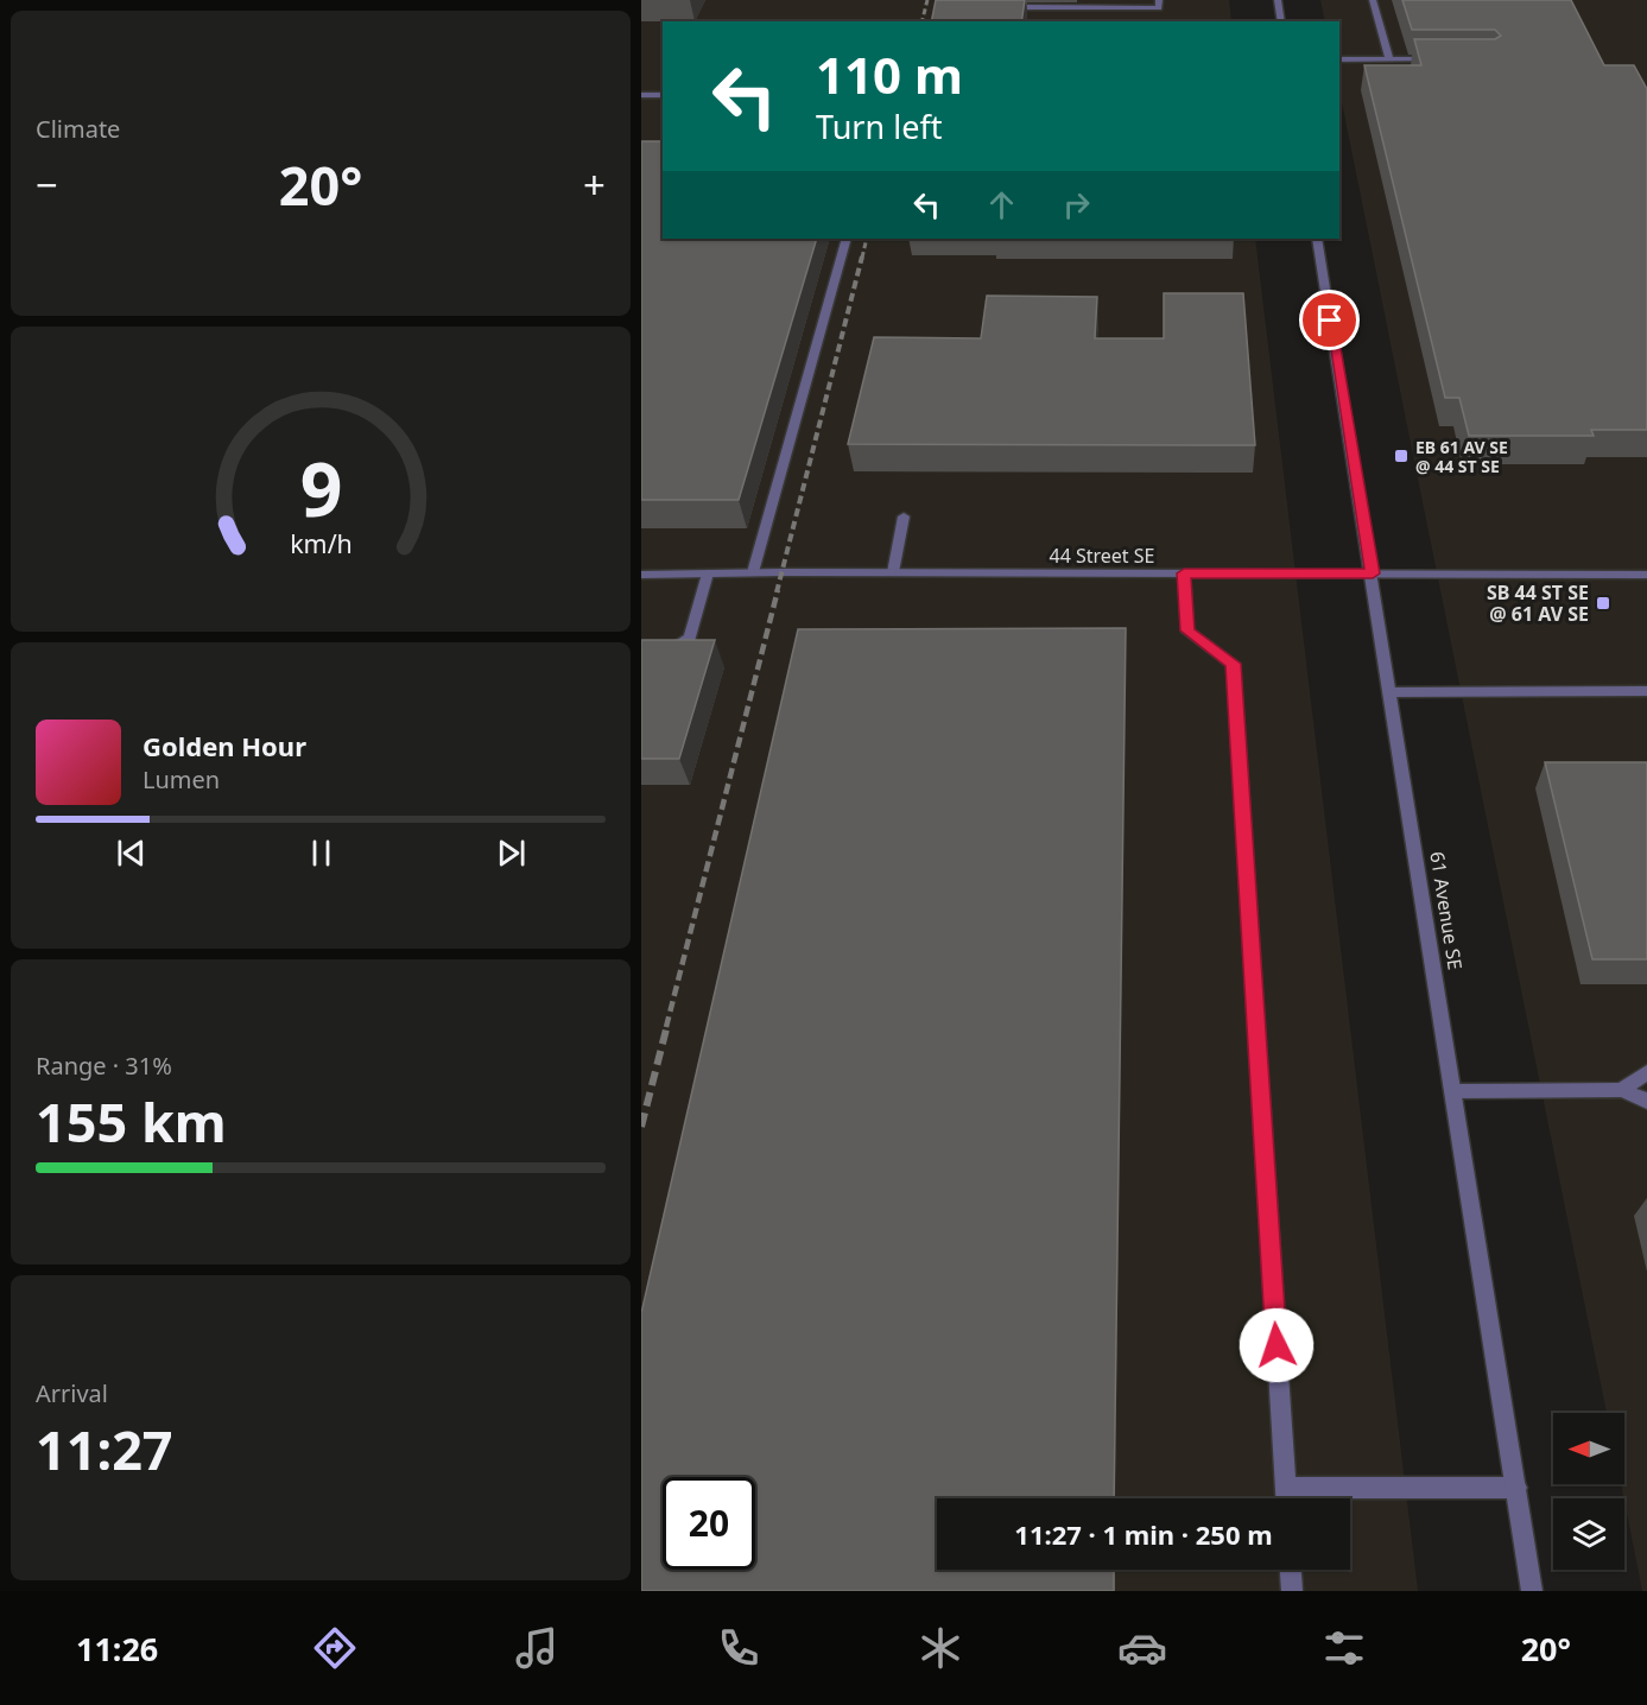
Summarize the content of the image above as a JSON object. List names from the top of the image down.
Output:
{
  "streets": {
    "street": ["44 Street SE", "61 Avenue SE"]
  },
  "crossings": [
    ["44 Street SE", "61 Avenue SE"]
  ],
  "places": {
    "transit": ["EB 61 AV SE @ 44 ST SE", "SB 44 ST SE @ 61 AV SE"]
  },
  "north": "left",
  "page": {
    "tile": [
      "Climate",
      ["Range · 31%", "155 km"],
      ["Arrival", "11:27"]
    ],
    "turn": ["110 m", "Turn left"],
    "heat": ["−", "20°", "+"],
    "song": ["Golden Hour", "Lumen"],
    "limit": "20",
    "trip": "11:27 · 1 min · 250 m",
    "tabs": ["11:26", "20°"],
    "gauge": ["9", "km/h"]
  }
}
